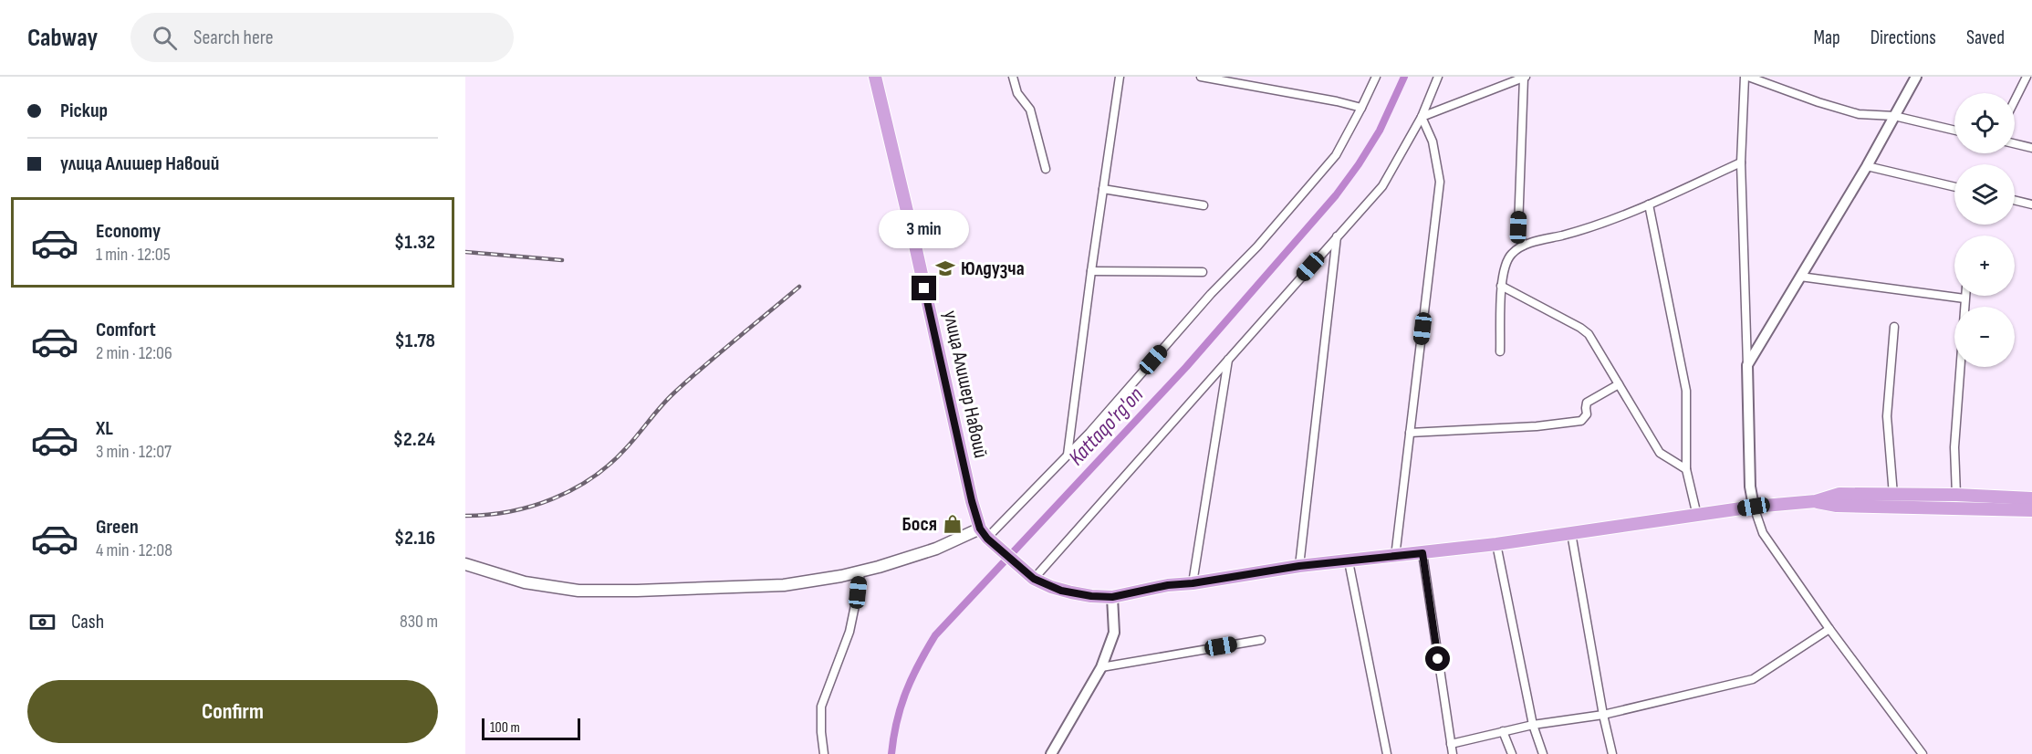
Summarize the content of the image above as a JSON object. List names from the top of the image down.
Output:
{
  "streets": {
    "main road": ["улица Алишер Навоий"]
  },
  "water": ["Kattaqo'rg'on"],
  "places": {
    "school or university": ["Юлдузча"],
    "shop": ["Бося"]
  },
  "scale_bar": "100 m",
  "page": {
    "header": "Cabway",
    "search": "Search here",
    "nav": ["Map", "Directions", "Saved"],
    "banner": ["Pickup", "улица Алишер Навоий"],
    "map_buttons": ["+", "−"],
    "list": [
      {
        "name": "Economy",
        "note": "1 min · 12:05",
        "value": "$1.32"
      },
      {
        "name": "Comfort",
        "note": "2 min · 12:06",
        "value": "$1.78"
      },
      {
        "name": "XL",
        "note": "3 min · 12:07",
        "value": "$2.24"
      },
      {
        "name": "Green",
        "note": "4 min · 12:08",
        "value": "$2.16"
      }
    ],
    "bubble": "3 min",
    "pay": ["Cash", "830 m"],
    "buttons": "Confirm",
    "scale": "100 m"
  }
}
